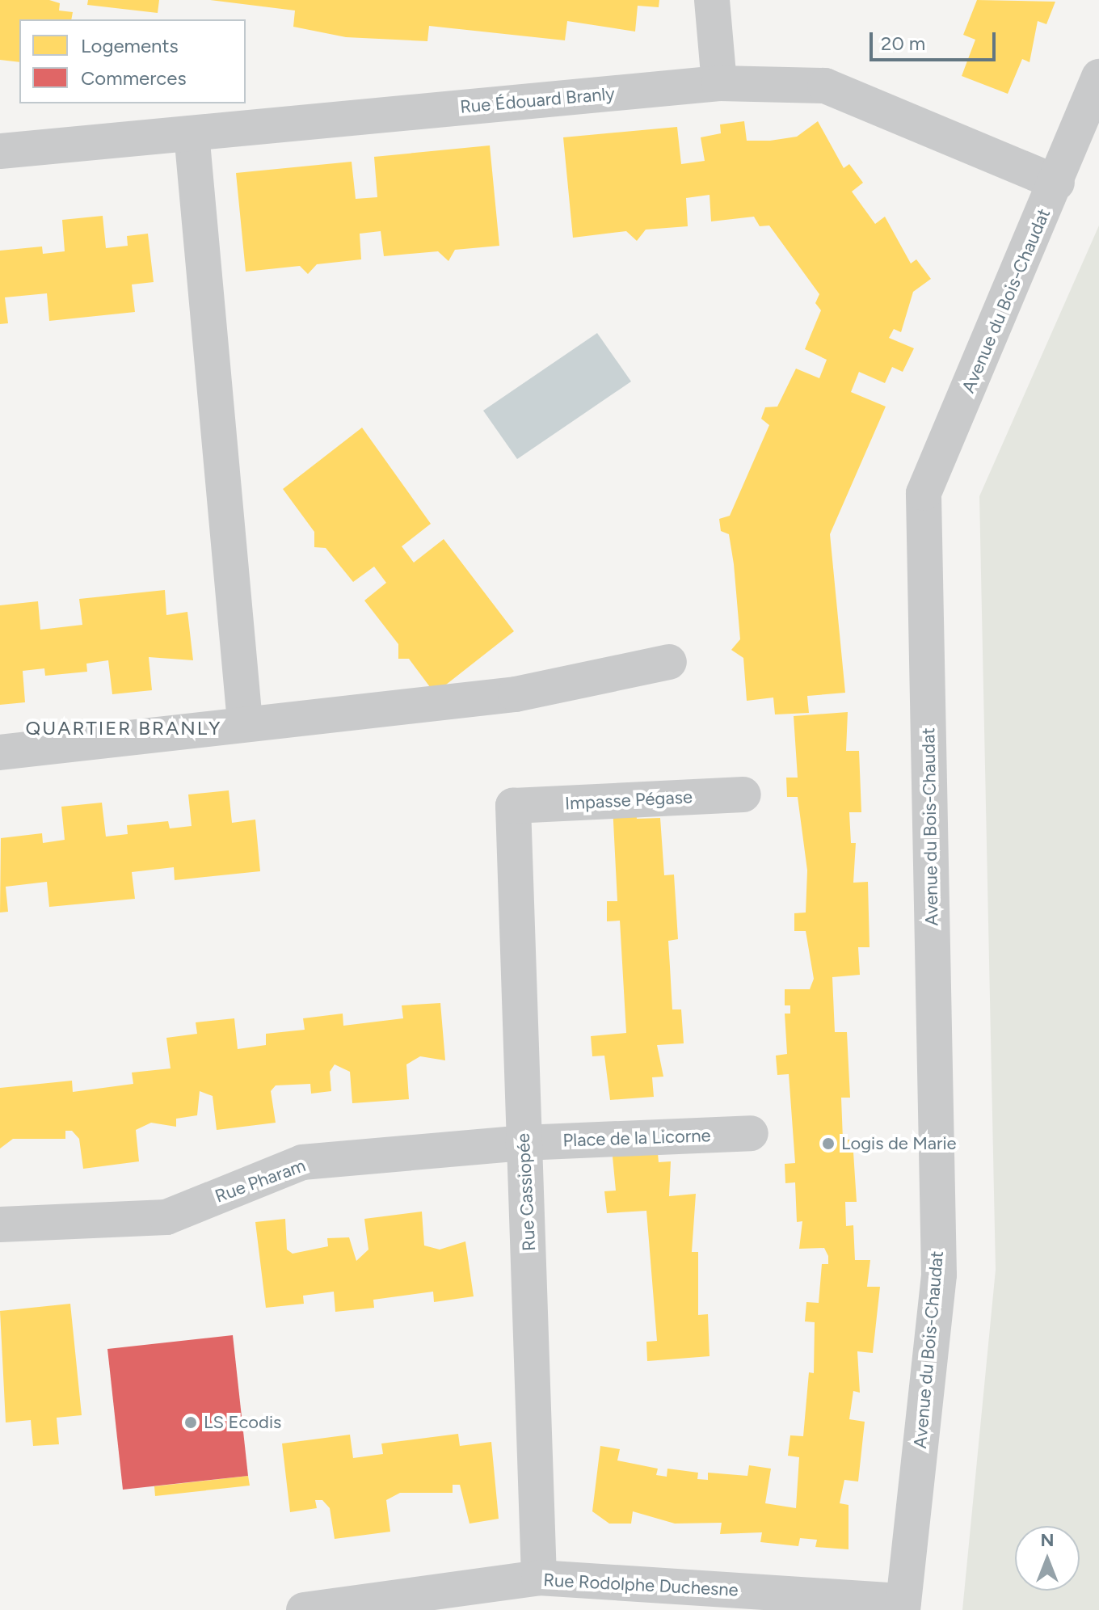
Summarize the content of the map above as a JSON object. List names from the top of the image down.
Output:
{
  "streets": {
    "street": [
      "Rue Édouard Branly",
      "Avenue du Bois-Chaudat",
      "Impasse Pégase",
      "Place de la Licorne",
      "Rue Pharam",
      "Rue Cassiopée",
      "Rue Rodolphe Duchesne"
    ]
  },
  "crossings": [
    ["Rue Édouard Branly", "Avenue du Bois-Chaudat"],
    ["Avenue du Bois-Chaudat", "Rue Rodolphe Duchesne"],
    ["Impasse Pégase", "Rue Cassiopée"],
    ["Place de la Licorne", "Rue Pharam"],
    ["Place de la Licorne", "Rue Cassiopée"],
    ["Rue Pharam", "Rue Cassiopée"],
    ["Rue Cassiopée", "Rue Rodolphe Duchesne"]
  ],
  "districts": ["QUARTIER BRANLY"],
  "places": ["Logis de Marie", "LS Ecodis"],
  "legend": ["Logements", "Commerces"],
  "scale_bar": "20 m",
  "north": "top"
}
